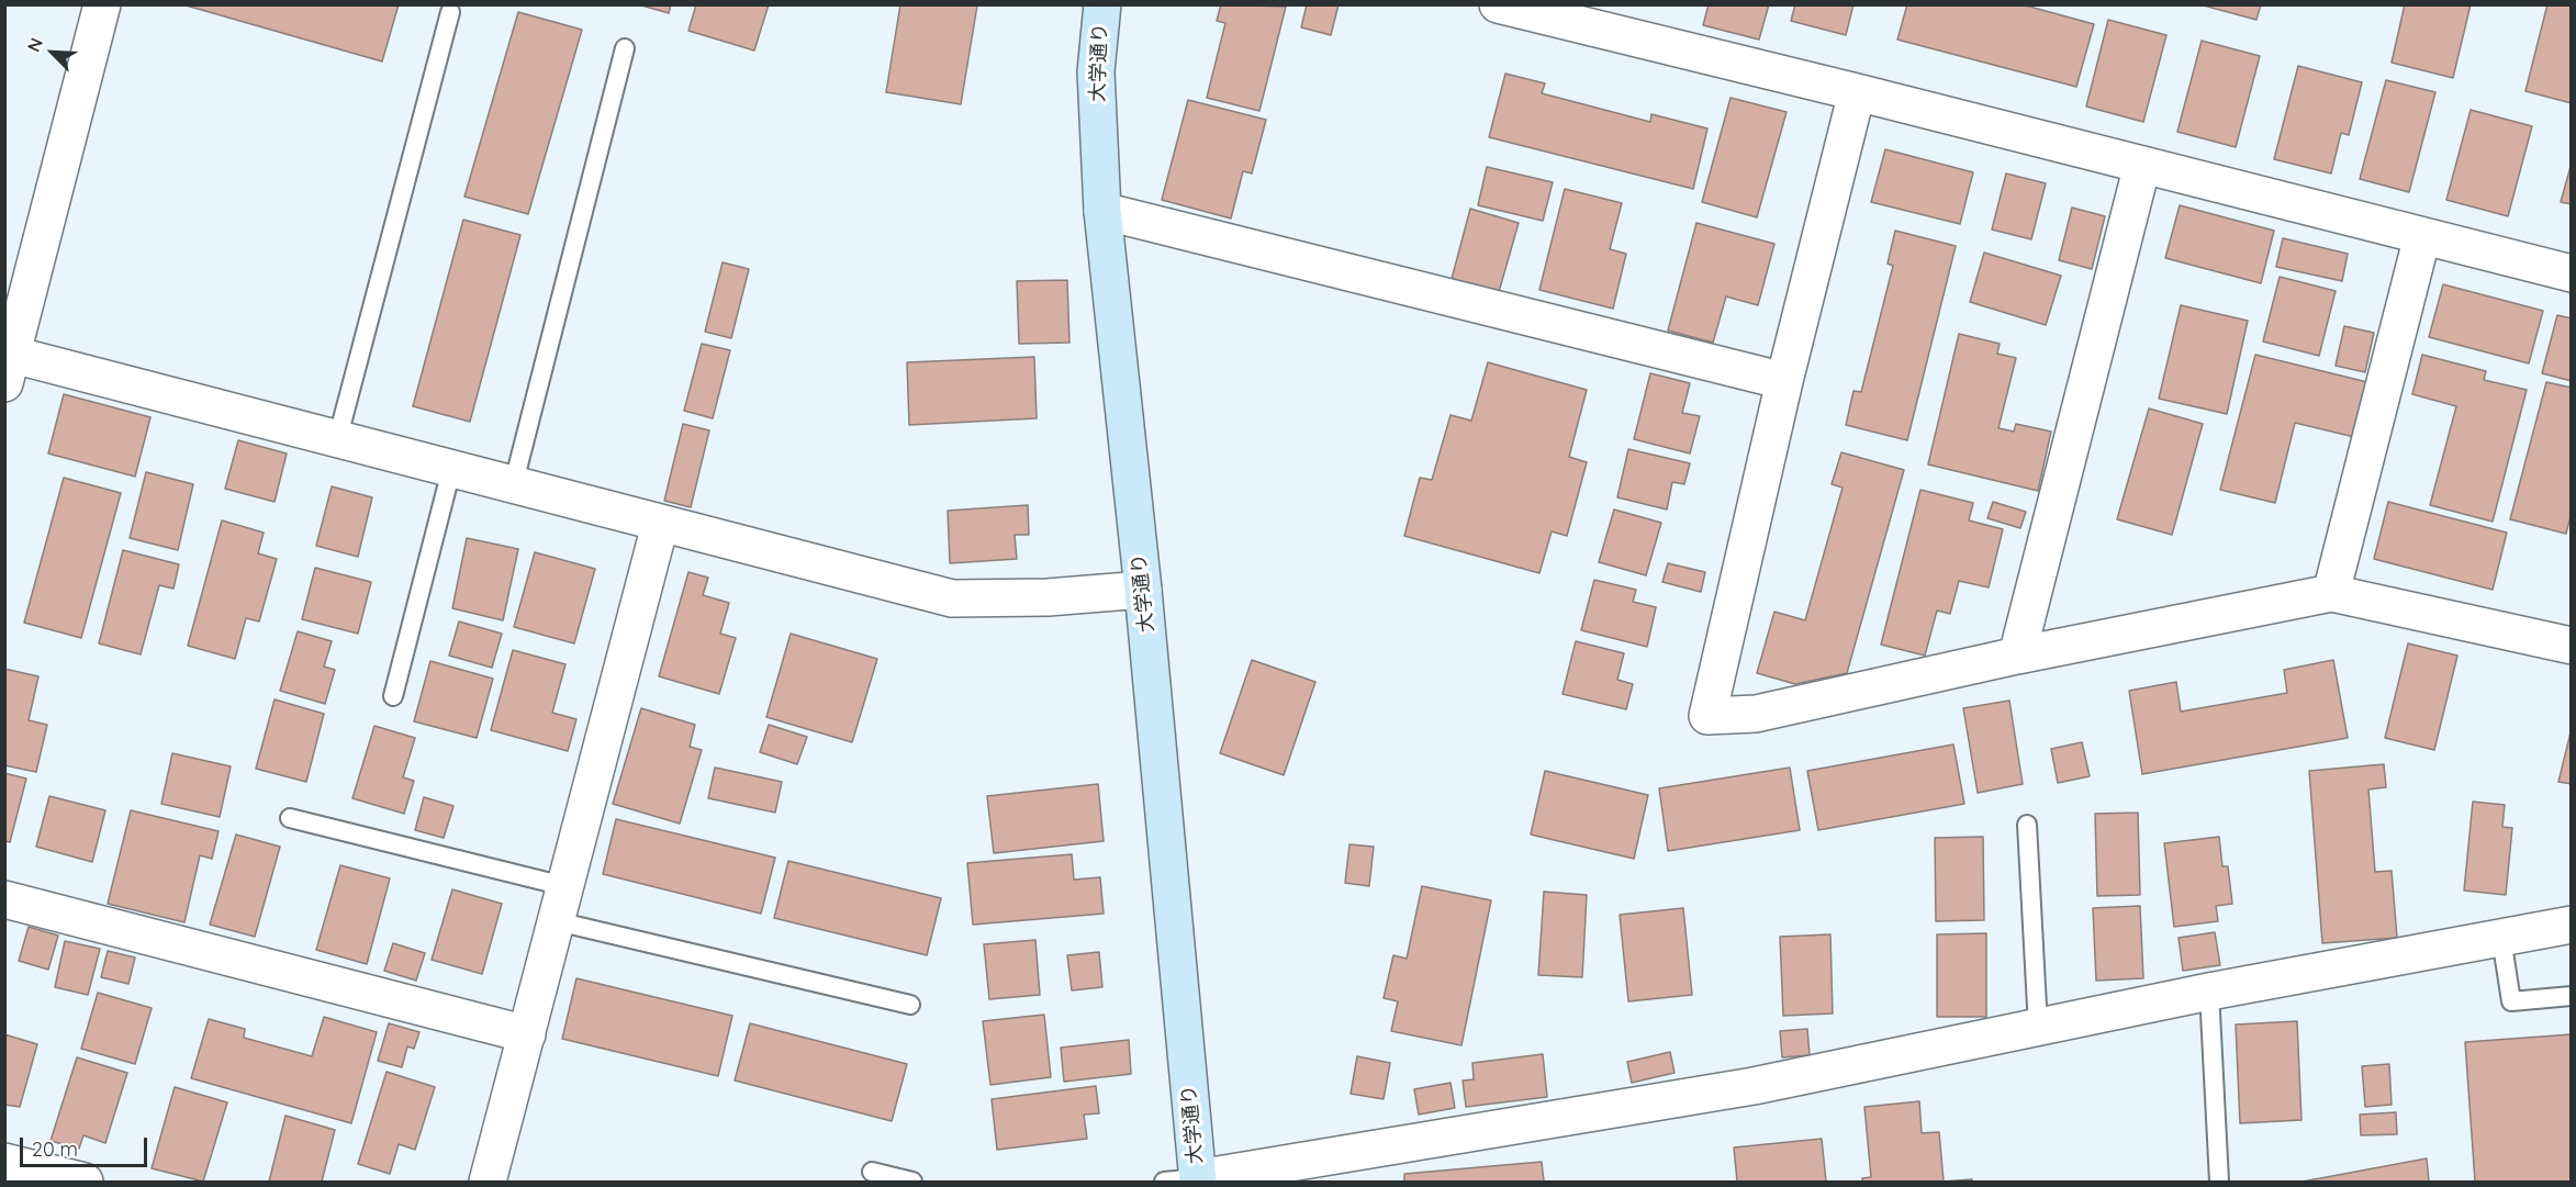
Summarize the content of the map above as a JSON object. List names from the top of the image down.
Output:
{
  "streets": {
    "street": ["大学通り"]
  },
  "scale_bar": "20 m",
  "north": "top left"
}
